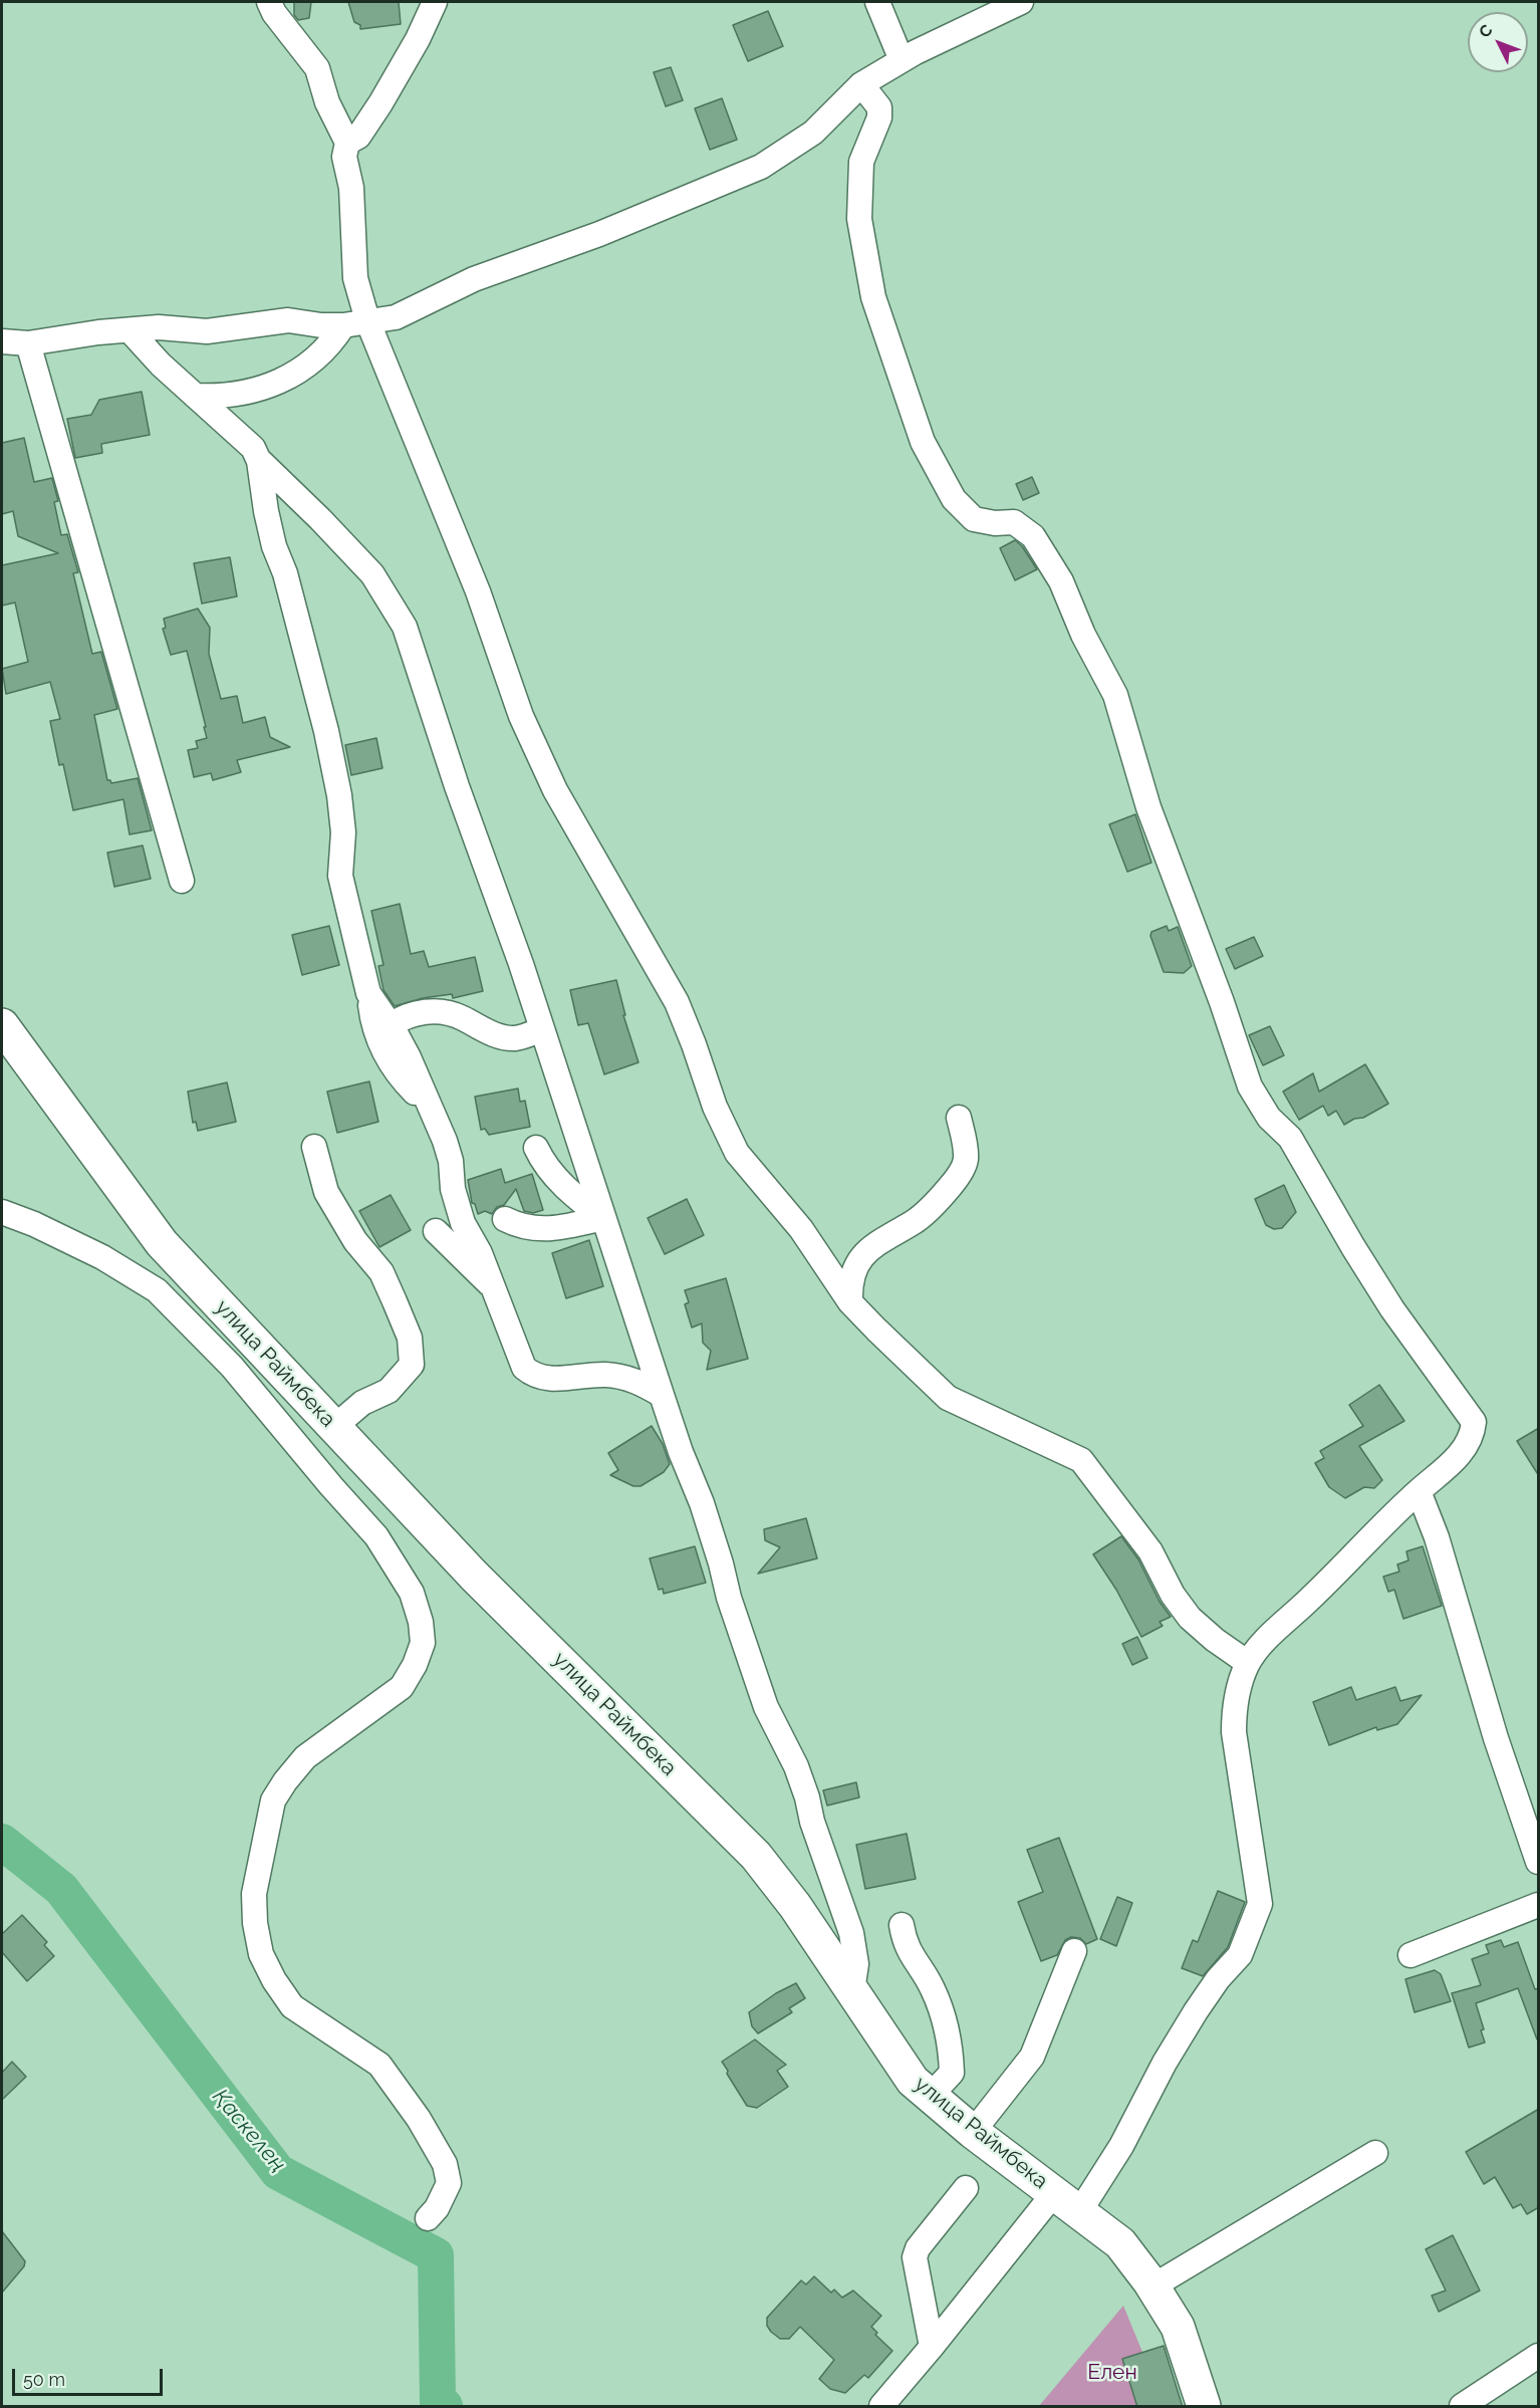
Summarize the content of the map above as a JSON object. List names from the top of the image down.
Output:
{
  "streets": {
    "street": ["улица Раймбека"]
  },
  "water": ["Қаскелең"],
  "parks": ["Елен"],
  "scale_bar": "50 m",
  "north": "top left"
}
